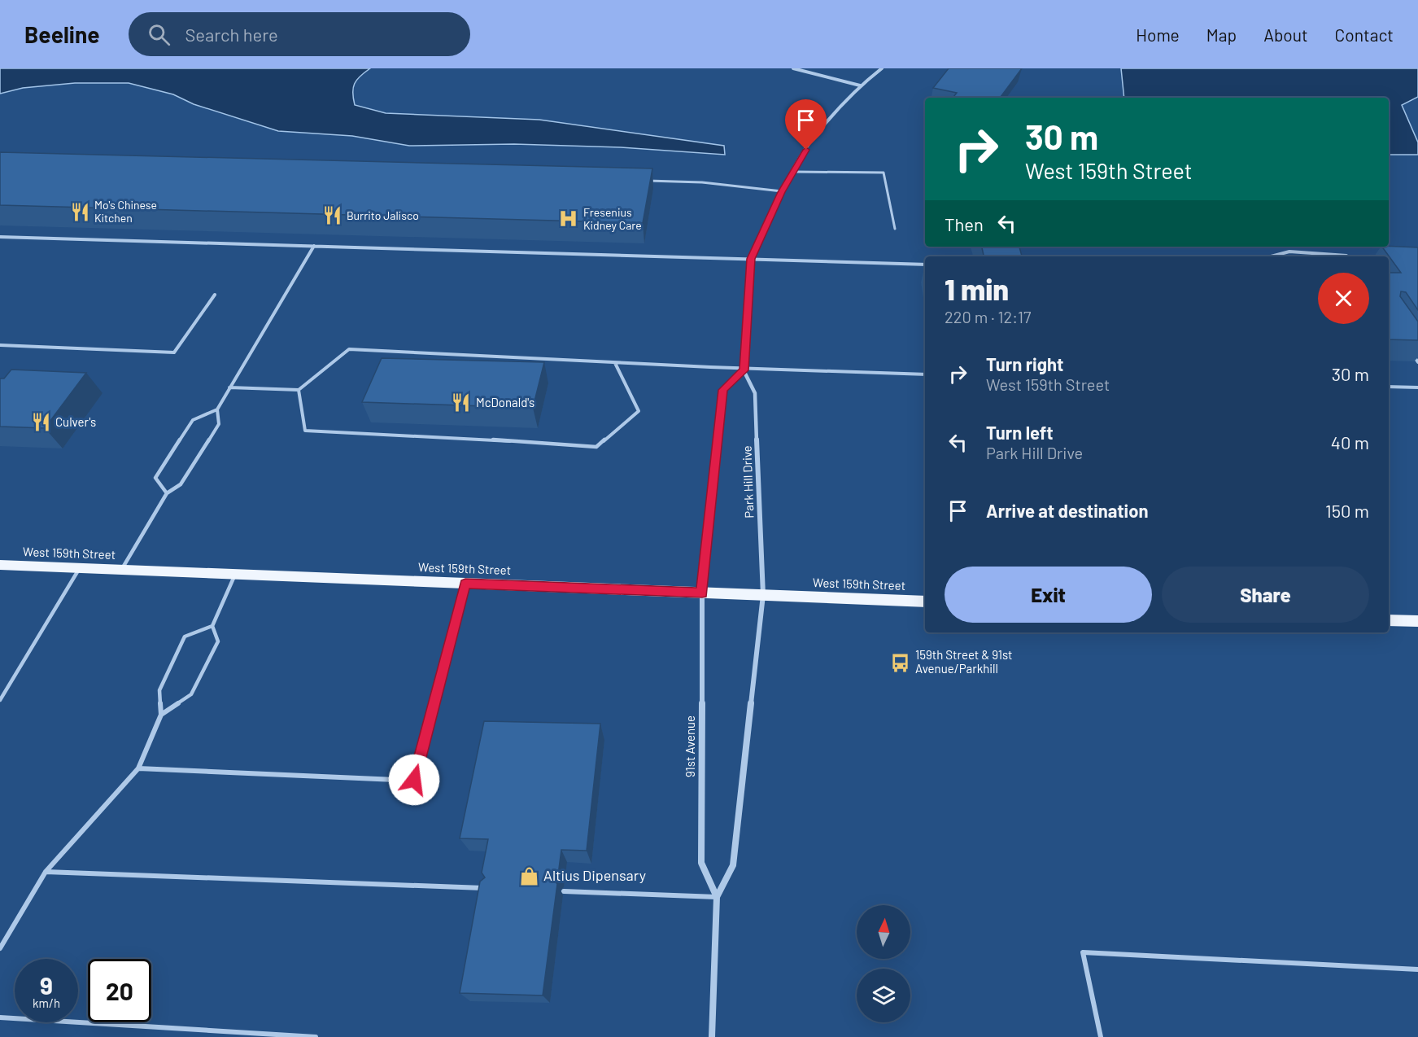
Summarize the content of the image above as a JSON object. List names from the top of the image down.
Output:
{
  "streets": {
    "main road": ["West 159th Street"],
    "street": ["Park Hill Drive", "91st Avenue"]
  },
  "crossings": [
    ["Park Hill Drive", "West 159th Street"],
    ["Park Hill Drive", "91st Avenue"],
    ["West 159th Street", "91st Avenue"]
  ],
  "places": {
    "restaurant": [
      "Mo's Chinese Kitchen",
      "Burrito Jalisco",
      "McDonald's",
      "Culver's"
    ],
    "hospital": ["Fresenius Kidney Care"],
    "bus stop": ["159th Street & 91st Avenue/Parkhill"],
    "shop": ["Altius Dipensary"]
  },
  "north": "top",
  "page": {
    "header": "Beeline",
    "search": "Search here",
    "nav": [
      "Home",
      "Map",
      "About",
      "Contact"
    ],
    "turn": ["30 m", "West 159th Street"],
    "then": "Then",
    "heading": ["1 min", "220 m · 12:17"],
    "list": [
      {
        "name": "Turn right",
        "note": "West 159th Street",
        "value": "30 m"
      },
      {
        "name": "Turn left",
        "note": "Park Hill Drive",
        "value": "40 m"
      },
      {
        "name": "Arrive at destination",
        "value": "150 m"
      }
    ],
    "buttons": ["Exit", "Share"],
    "speed": "9 km/h",
    "limit": "20"
  }
}
